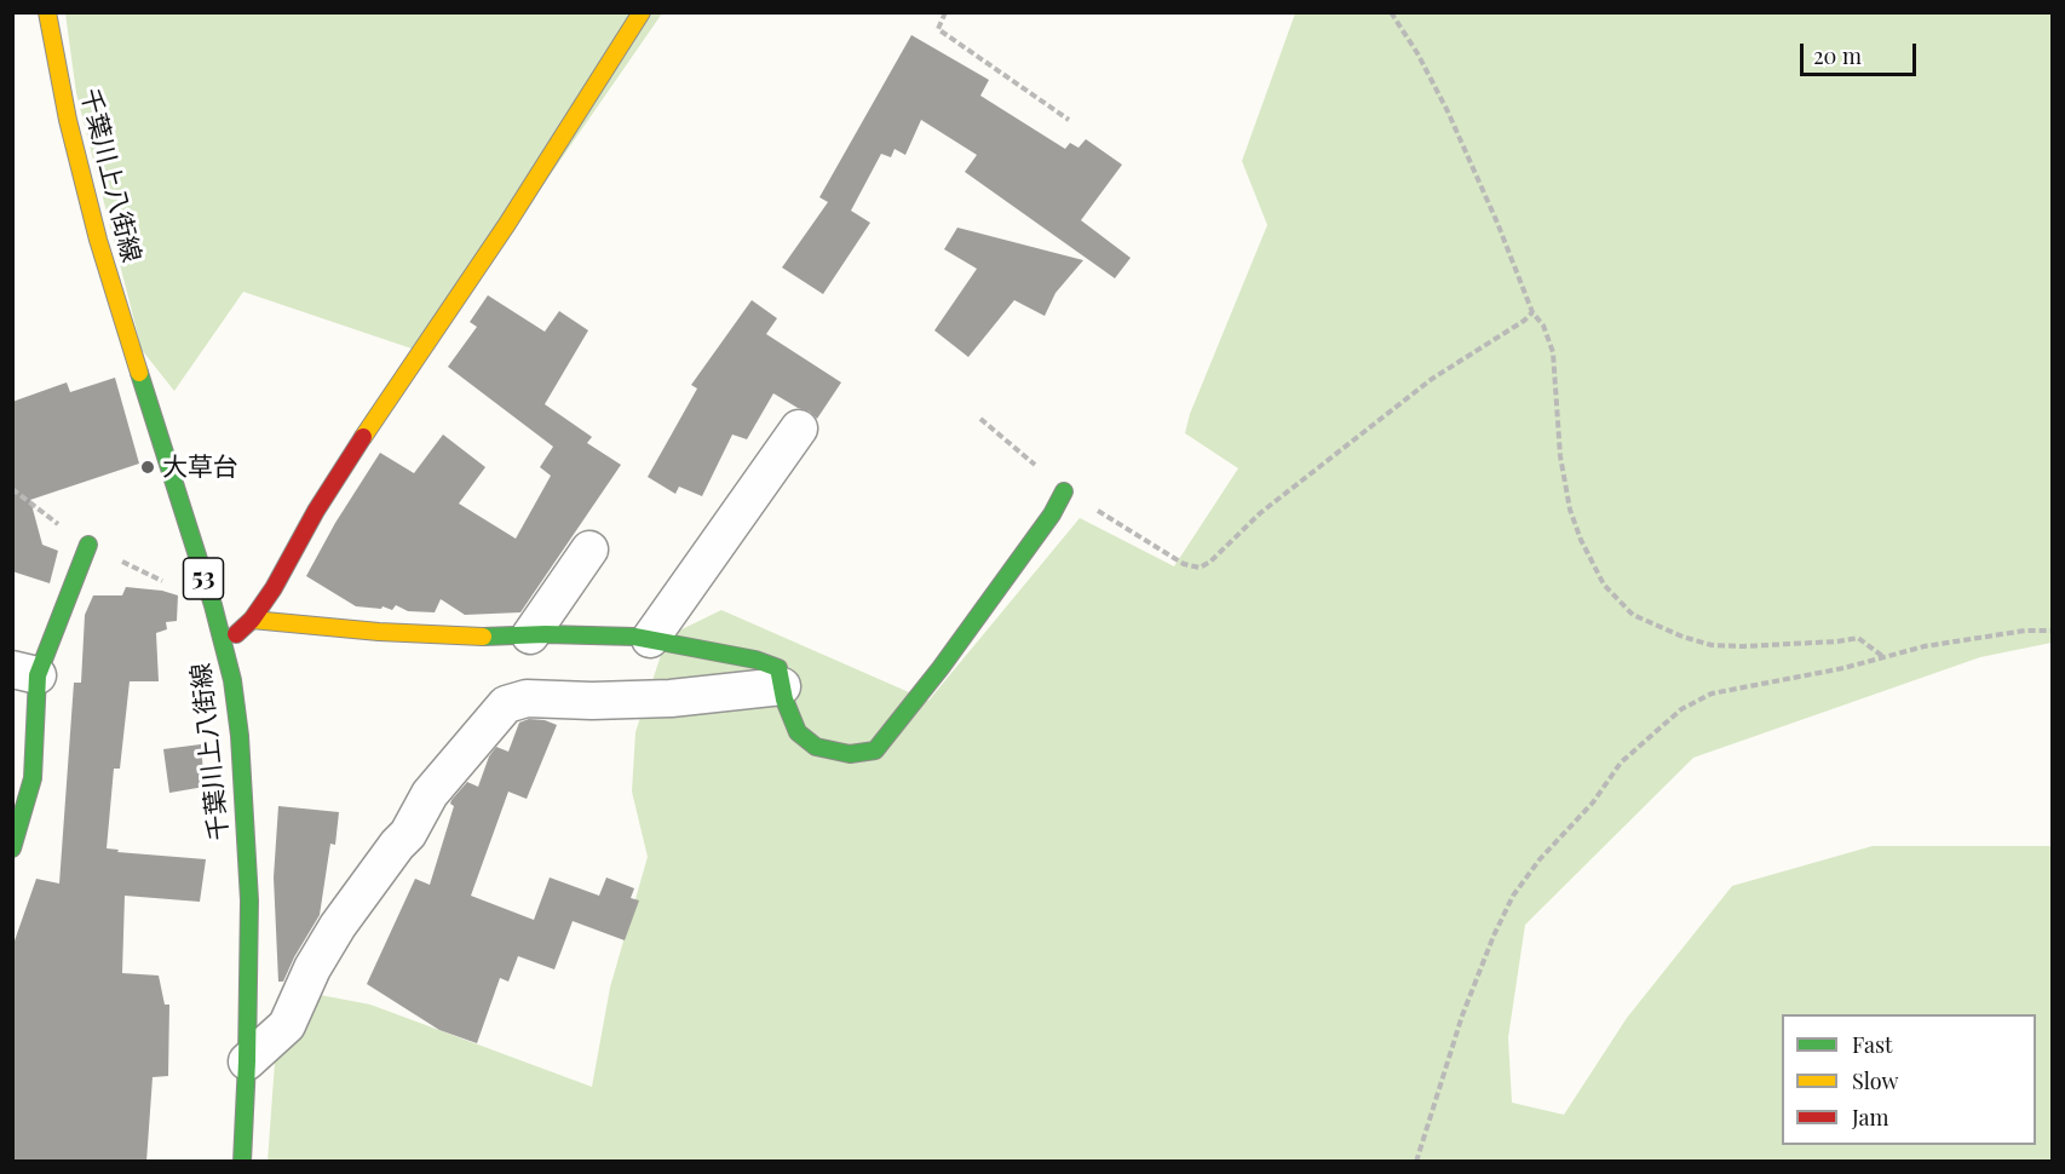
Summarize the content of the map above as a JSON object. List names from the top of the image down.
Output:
{
  "streets": {
    "street": ["千葉川上八街線", "53"]
  },
  "places": ["大草台"],
  "legend": ["Fast", "Slow", "Jam"],
  "scale_bar": "20 m"
}
